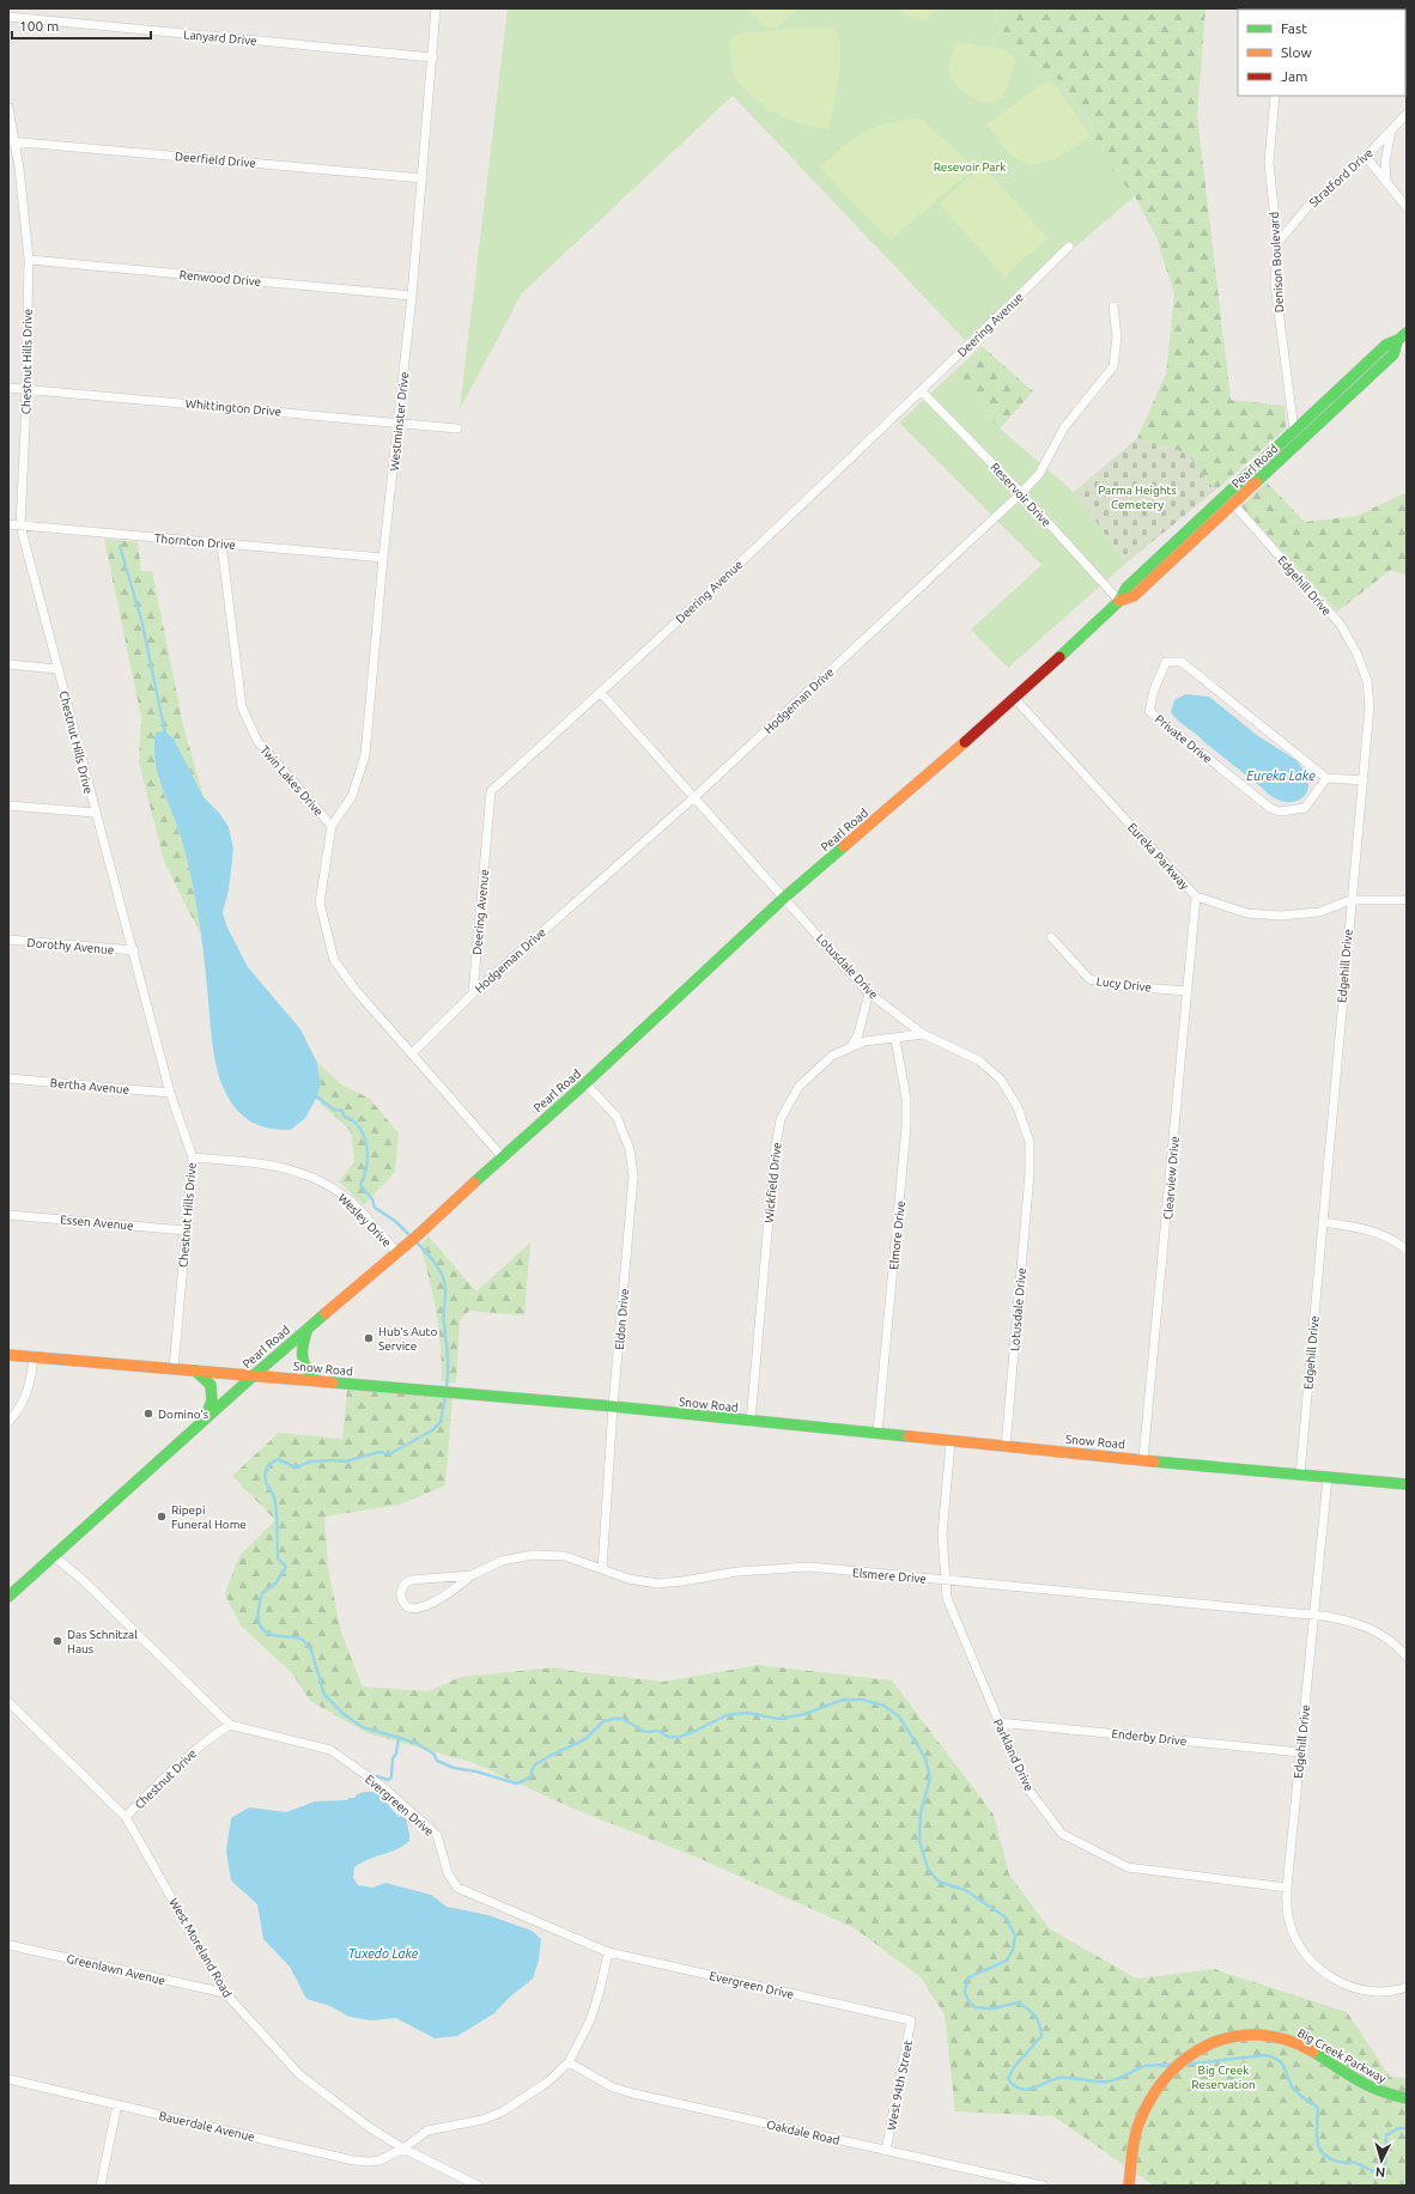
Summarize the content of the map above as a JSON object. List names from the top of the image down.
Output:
{
  "streets": {
    "main road": ["Pearl Road", "Snow Road", "Big Creek Parkway"],
    "street": [
      "Lanyard Drive",
      "Deerfield Drive",
      "Stratford Drive",
      "Denison Boulevard",
      "Renwood Drive",
      "Deering Avenue",
      "Chestnut Hills Drive",
      "Whittington Drive",
      "Westminster Drive",
      "Reservoir Drive",
      "Thornton Drive",
      "Edgehill Drive",
      "Hodgeman Drive",
      "Private Drive",
      "Twin Lakes Drive",
      "Eureka Parkway",
      "Dorothy Avenue",
      "Lotusdale Drive",
      "Lucy Drive",
      "Bertha Avenue",
      "Clearview Drive",
      "Wickfield Drive",
      "Wesley Drive",
      "Essen Avenue",
      "Elmore Drive",
      "Eldon Drive",
      "Elsmere Drive",
      "Enderby Drive",
      "Parkland Drive",
      "Chestnut Drive",
      "Evergreen Drive",
      "West Moreland Road",
      "Greenlawn Avenue",
      "West 94th Street",
      "Bauerdale Avenue",
      "Oakdale Road"
    ]
  },
  "crossings": [
    ["Lanyard Drive", "Westminster Drive"],
    ["Deerfield Drive", "Chestnut Hills Drive"],
    ["Deerfield Drive", "Westminster Drive"],
    ["Stratford Drive", "Denison Boulevard"],
    ["Denison Boulevard", "Pearl Road"],
    ["Renwood Drive", "Chestnut Hills Drive"],
    ["Renwood Drive", "Westminster Drive"],
    ["Deering Avenue", "Reservoir Drive"],
    ["Deering Avenue", "Hodgeman Drive"],
    ["Deering Avenue", "Lotusdale Drive"],
    ["Chestnut Hills Drive", "Whittington Drive"],
    ["Chestnut Hills Drive", "Thornton Drive"],
    ["Chestnut Hills Drive", "Dorothy Avenue"],
    ["Chestnut Hills Drive", "Bertha Avenue"],
    ["Chestnut Hills Drive", "Wesley Drive"],
    ["Chestnut Hills Drive", "Essen Avenue"],
    ["Chestnut Hills Drive", "Snow Road"],
    ["Whittington Drive", "Westminster Drive"],
    ["Westminster Drive", "Thornton Drive"],
    ["Westminster Drive", "Twin Lakes Drive"],
    ["Pearl Road", "Reservoir Drive"],
    ["Pearl Road", "Edgehill Drive"],
    ["Pearl Road", "Twin Lakes Drive"],
    ["Pearl Road", "Eureka Parkway"],
    ["Pearl Road", "Lotusdale Drive"],
    ["Pearl Road", "Wesley Drive"],
    ["Pearl Road", "Eldon Drive"],
    ["Pearl Road", "Snow Road"],
    ["Reservoir Drive", "Hodgeman Drive"],
    ["Thornton Drive", "Twin Lakes Drive"],
    ["Edgehill Drive", "Eureka Parkway"],
    ["Edgehill Drive", "Snow Road"],
    ["Edgehill Drive", "Elsmere Drive"],
    ["Edgehill Drive", "Enderby Drive"],
    ["Edgehill Drive", "Parkland Drive"],
    ["Hodgeman Drive", "Twin Lakes Drive"],
    ["Hodgeman Drive", "Lotusdale Drive"],
    ["Eureka Parkway", "Clearview Drive"],
    ["Lotusdale Drive", "Wickfield Drive"],
    ["Lotusdale Drive", "Snow Road"],
    ["Lucy Drive", "Clearview Drive"],
    ["Clearview Drive", "Snow Road"],
    ["Wickfield Drive", "Elmore Drive"],
    ["Wickfield Drive", "Snow Road"],
    ["Elmore Drive", "Snow Road"],
    ["Eldon Drive", "Snow Road"],
    ["Eldon Drive", "Elsmere Drive"],
    ["Snow Road", "Parkland Drive"],
    ["Elsmere Drive", "Parkland Drive"],
    ["Enderby Drive", "Parkland Drive"],
    ["Chestnut Drive", "Evergreen Drive"],
    ["Chestnut Drive", "West Moreland Road"],
    ["Evergreen Drive", "West 94th Street"],
    ["Evergreen Drive", "Bauerdale Avenue"],
    ["West Moreland Road", "Greenlawn Avenue"],
    ["West Moreland Road", "Bauerdale Avenue"],
    ["West 94th Street", "Oakdale Road"],
    ["Bauerdale Avenue", "Oakdale Road"]
  ],
  "water": ["Eureka Lake", "Tuxedo Lake"],
  "parks": ["Resevoir Park", "Parma Heights Cemetery", "Big Creek Reservation"],
  "places": [
    "Hub's Auto Service",
    "Domino's",
    "Ripepi Funeral Home",
    "Das Schnitzal Haus"
  ],
  "legend": ["Fast", "Slow", "Jam"],
  "scale_bar": "100 m",
  "north": "bottom"
}
